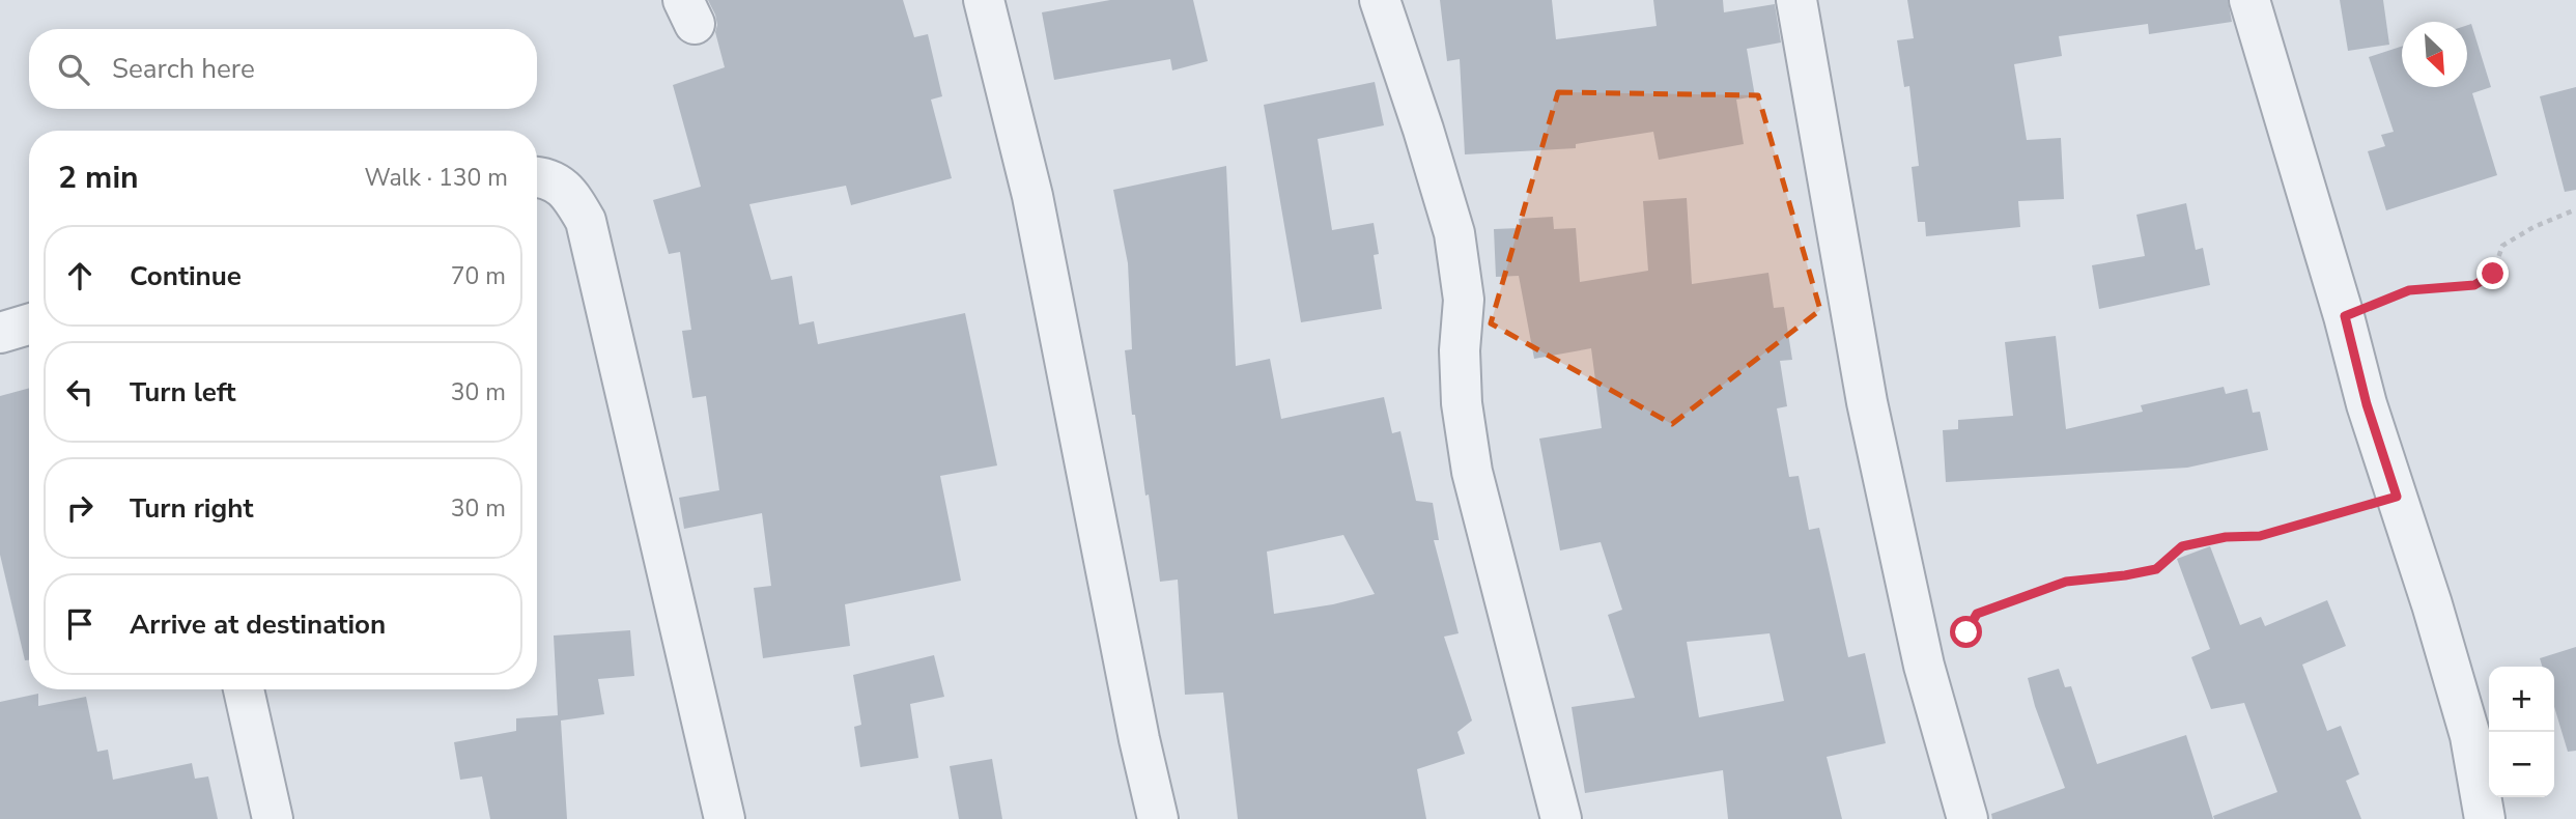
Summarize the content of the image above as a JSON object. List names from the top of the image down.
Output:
{
  "north": "bottom right",
  "page": {
    "search": "Search here",
    "heading": ["2 min", "Walk · 130 m"],
    "list": [
      ["Continue", "70 m"],
      ["Turn left", "30 m"],
      ["Turn right", "30 m"],
      "Arrive at destination"
    ],
    "map_buttons": ["+", "−"]
  }
}
